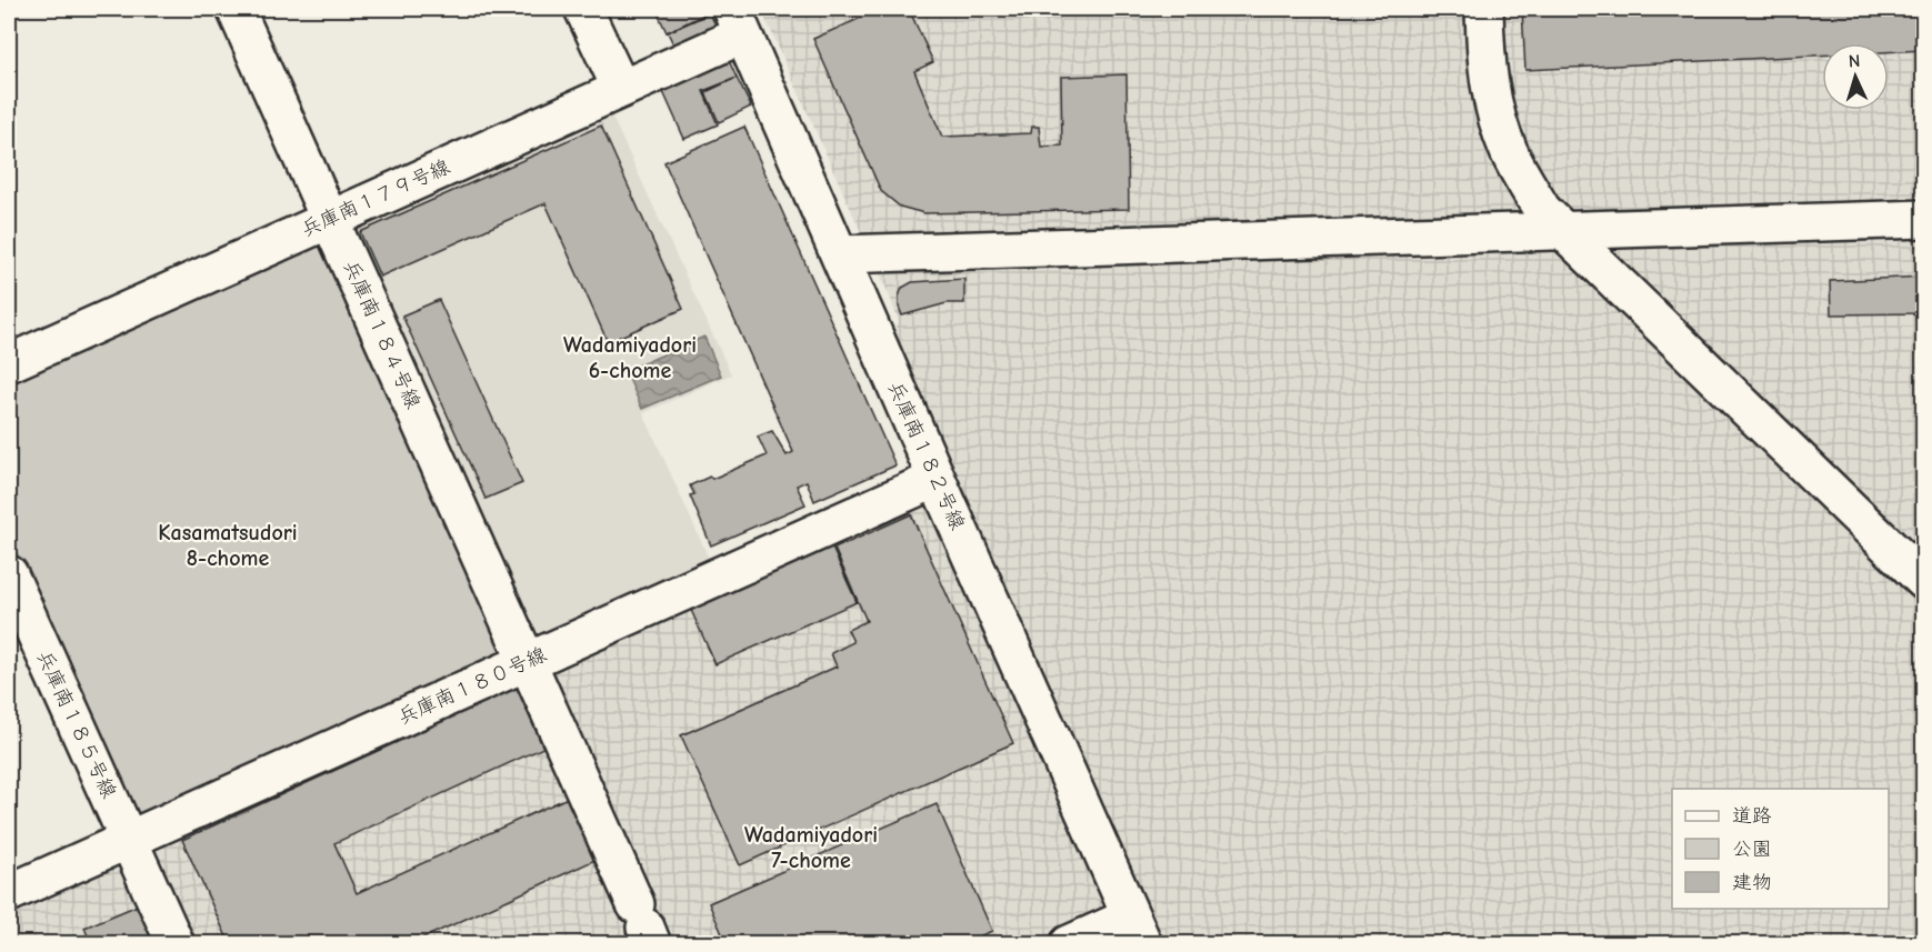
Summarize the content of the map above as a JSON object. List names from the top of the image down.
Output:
{
  "streets": {
    "street": [
      "兵庫南１７９号線",
      "兵庫南１８４号線",
      "兵庫南１８２号線",
      "兵庫南１８０号線",
      "兵庫南１８５号線"
    ]
  },
  "crossings": [
    ["兵庫南１７９号線", "兵庫南１８４号線"],
    ["兵庫南１７９号線", "兵庫南１８２号線"],
    ["兵庫南１８４号線", "兵庫南１８０号線"],
    ["兵庫南１８２号線", "兵庫南１８０号線"],
    ["兵庫南１８０号線", "兵庫南１８５号線"]
  ],
  "districts": ["Wadamiyadori 6-chome", "Kasamatsudori 8-chome", "Wadamiyadori 7-chome"],
  "legend": ["道路", "公園", "建物"],
  "north": "top"
}
